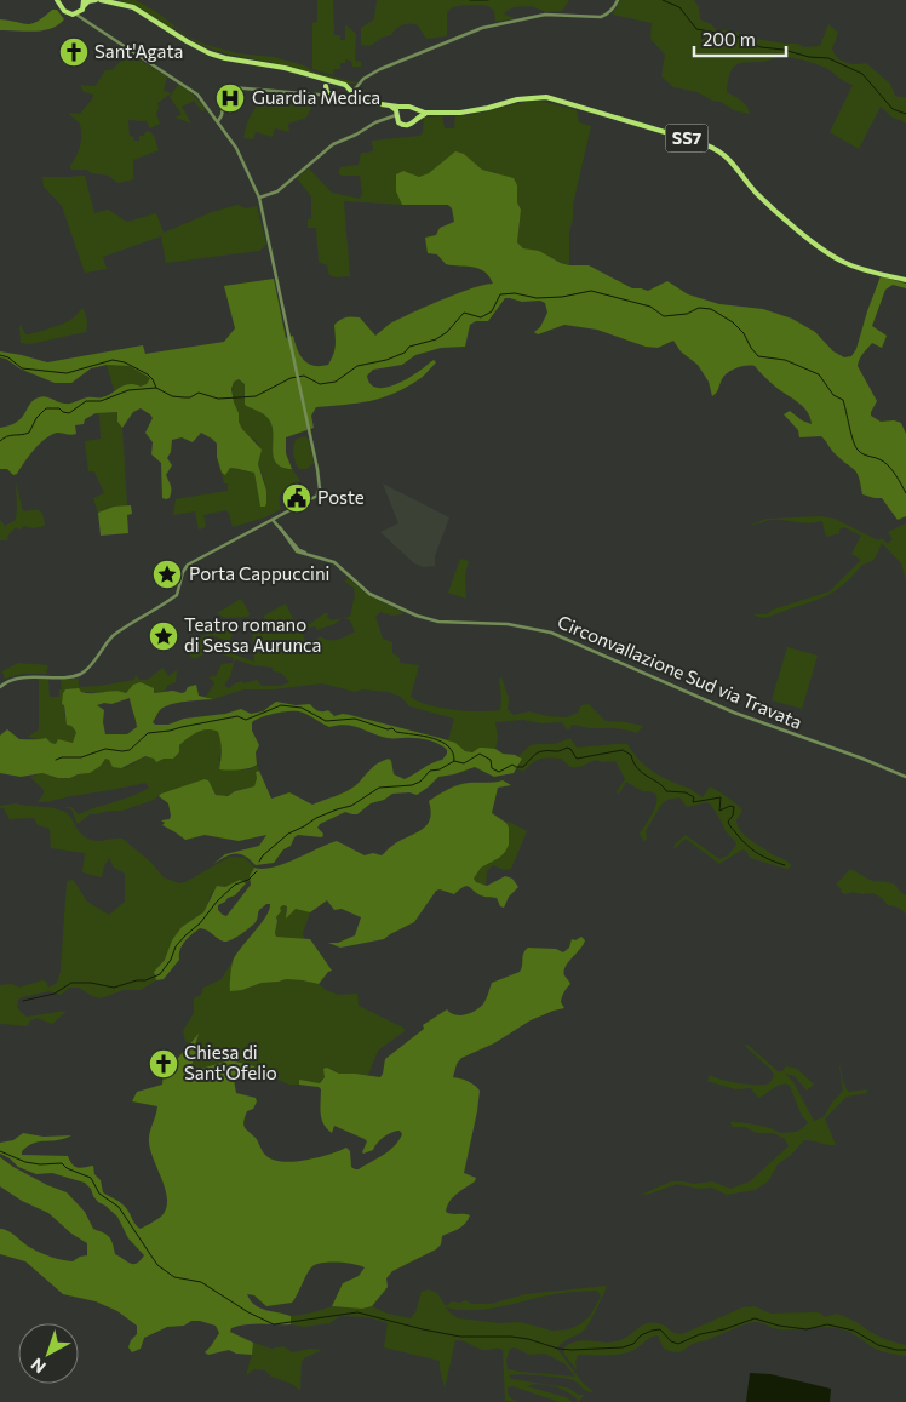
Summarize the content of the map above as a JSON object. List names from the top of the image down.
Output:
{
  "streets": {
    "main road": ["SS7"],
    "street": ["Circonvallazione Sud via Travata"]
  },
  "places": {
    "church": ["Sant'Agata", "Chiesa di Sant'Ofelio"],
    "hospital": ["Guardia Medica"],
    "public building": ["Poste"],
    "place": ["Porta Cappuccini", "Teatro romano di Sessa Aurunca"]
  },
  "scale_bar": "200 m",
  "north": "bottom left"
}
